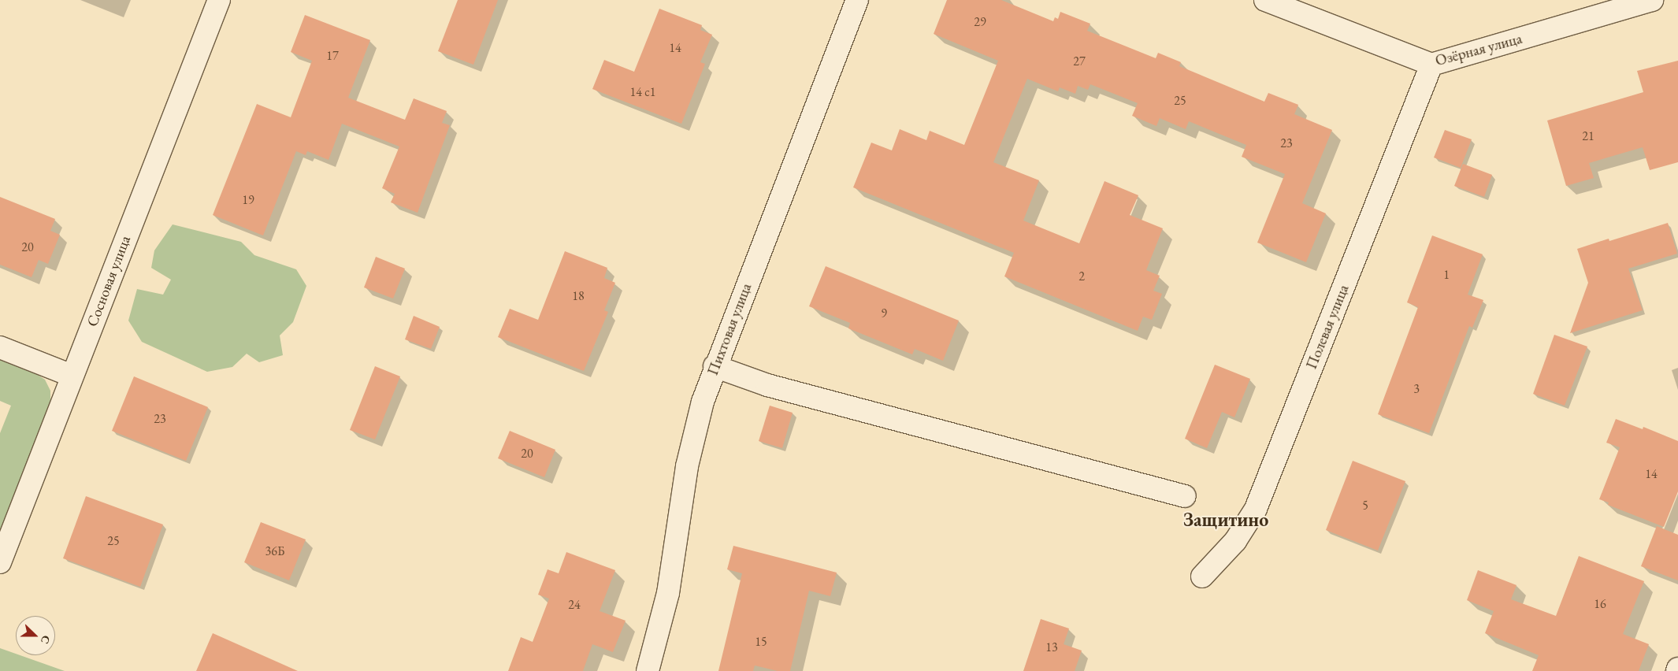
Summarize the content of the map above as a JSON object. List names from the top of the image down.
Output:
{
  "streets": {
    "street": [
      "Озёрная улица",
      "Сосновая улица",
      "Полевая улица",
      "Пихтовая улица"
    ]
  },
  "crossings": [
    ["Озёрная улица", "Полевая улица"]
  ],
  "districts": ["Защитино"],
  "house_numbers": [
    "29",
    "14",
    "17",
    "27",
    "14 с1",
    "25",
    "21",
    "23",
    "19",
    "20",
    "1",
    "2",
    "18",
    "9",
    "3",
    "23",
    "20",
    "14",
    "5",
    "25",
    "36Б",
    "16",
    "24",
    "15",
    "13"
  ],
  "north": "right"
}
